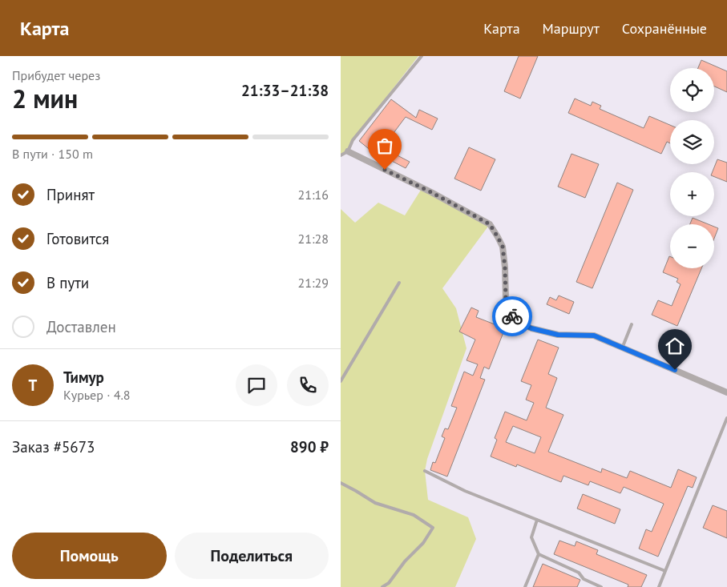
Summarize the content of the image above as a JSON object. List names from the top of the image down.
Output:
{
  "page": {
    "header": "Карта",
    "nav": ["Карта", "Маршрут", "Сохранённые"],
    "heading": ["2 мин", "Прибудет через", "21:33–21:38"],
    "panel": [
      "Тимур",
      "Курьер · 4.8",
      "Заказ #5673",
      "890 ₽"
    ],
    "map_buttons": ["+", "−"],
    "bar": "В пути · 150 m",
    "list": [
      ["Принят", "21:16"],
      ["Готовится", "21:28"],
      ["В пути", "21:29"],
      "Доставлен"
    ],
    "round": "Т",
    "buttons": ["Помощь", "Поделиться"]
  }
}
